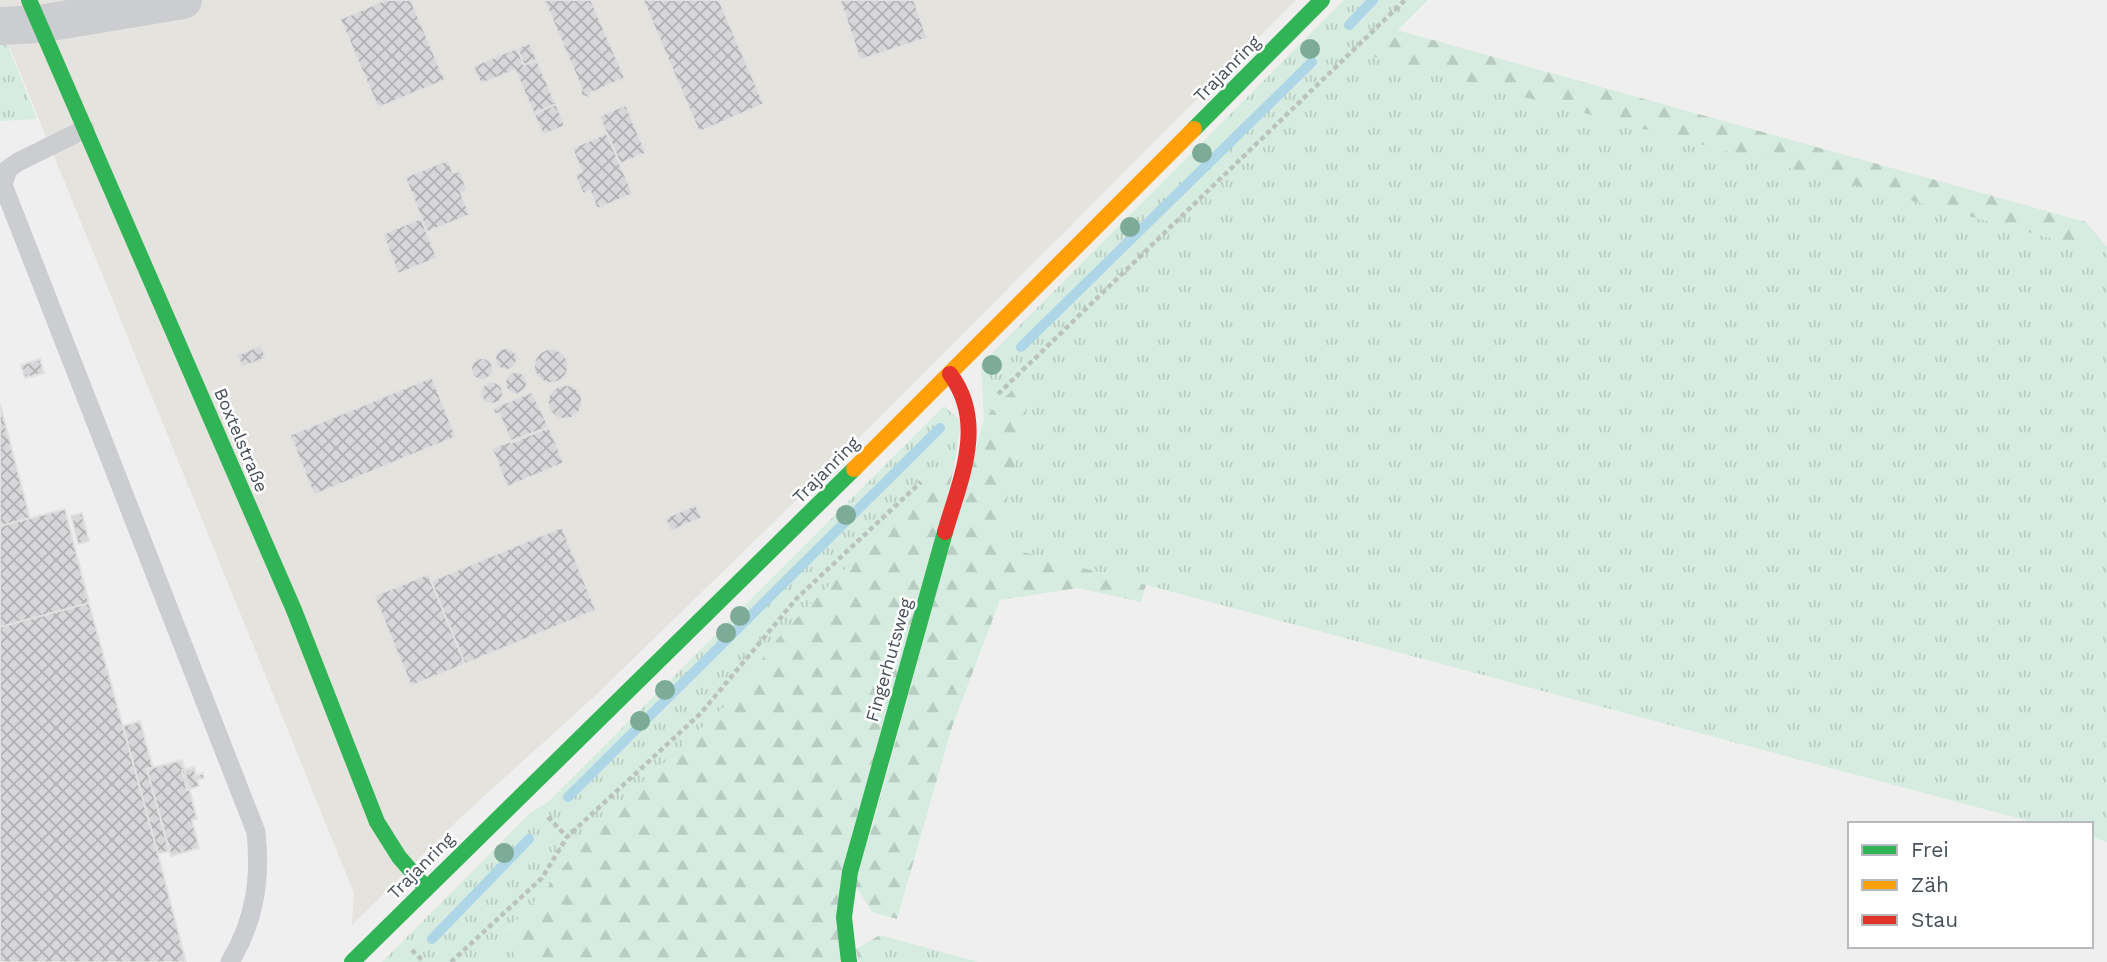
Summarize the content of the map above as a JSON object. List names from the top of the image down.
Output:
{
  "streets": {
    "street": ["Trajanring", "Boxtelstraße", "Fingerhutsweg"]
  },
  "crossings": [
    ["Trajanring", "Boxtelstraße"],
    ["Trajanring", "Fingerhutsweg"]
  ],
  "legend": ["Frei", "Zäh", "Stau"]
}
